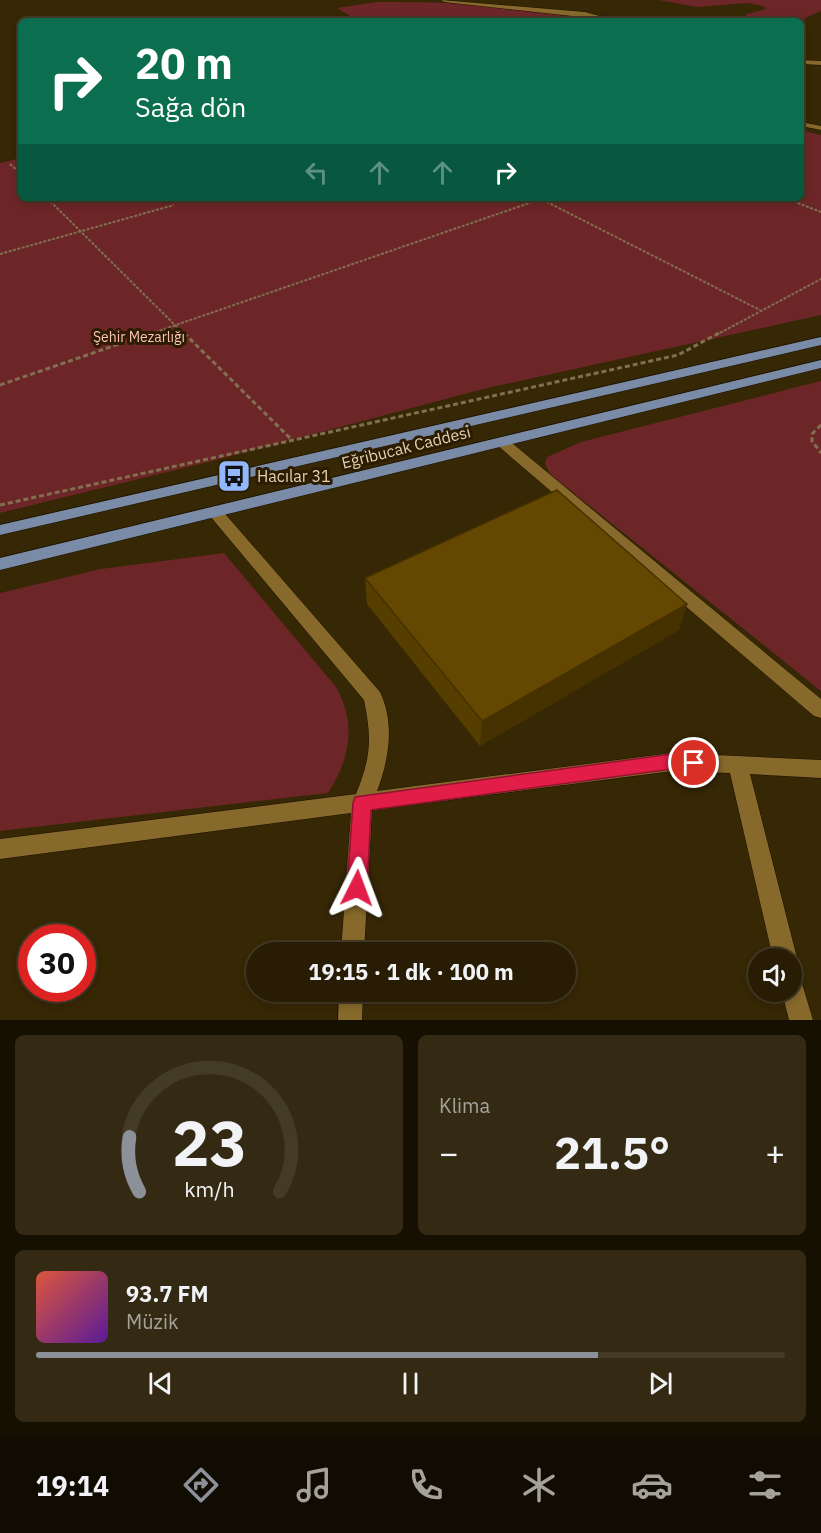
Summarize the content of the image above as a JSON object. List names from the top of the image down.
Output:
{
  "streets": {
    "main road": ["Eğribucak Caddesi"]
  },
  "parks": ["Şehir Mezarlığı"],
  "places": {
    "bus stop": ["Hacılar 31"]
  },
  "page": {
    "turn": ["20 m", "Sağa dön"],
    "limit": "30",
    "trip": "19:15 · 1 dk · 100 m",
    "tile": "Klima",
    "heat": ["−", "21.5°", "+"],
    "song": ["93.7 FM", "Müzik"],
    "tabs": "19:14",
    "gauge": ["23", "km/h"]
  }
}
